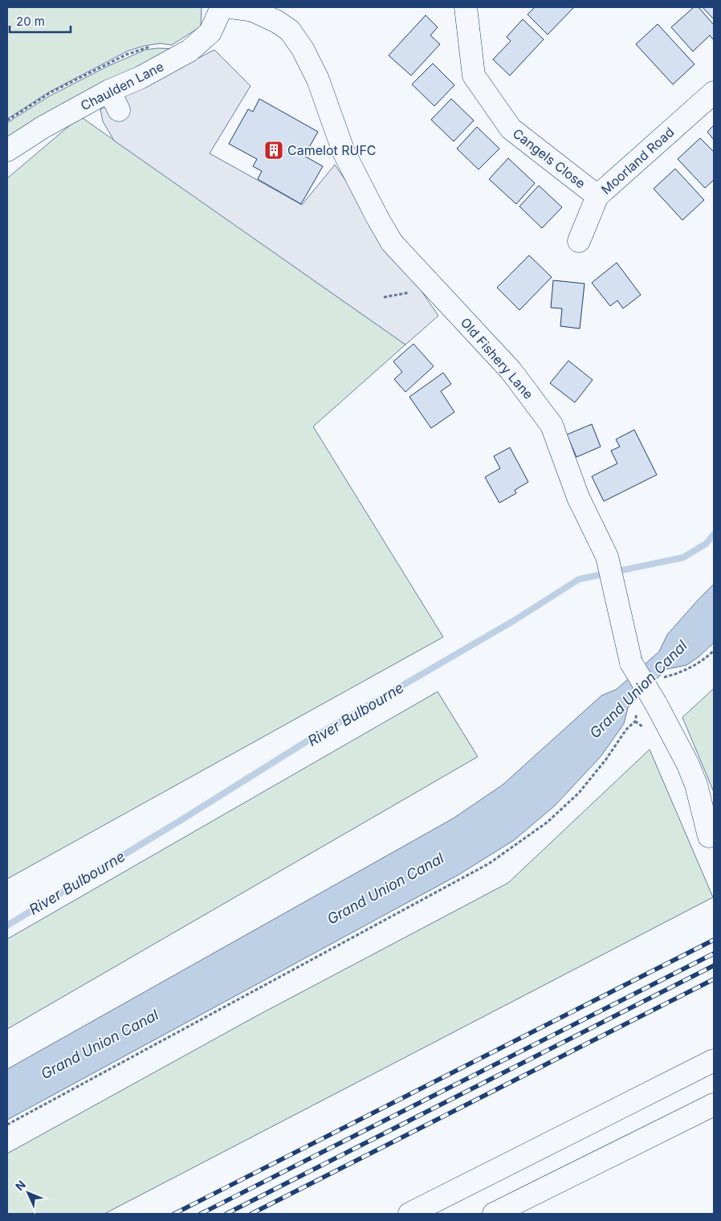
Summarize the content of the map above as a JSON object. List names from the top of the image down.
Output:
{
  "streets": {
    "main road": [
      "Chaulden Lane",
      "Cangels Close",
      "Moorland Road",
      "Old Fishery Lane"
    ]
  },
  "crossings": [
    ["Cangels Close", "Moorland Road"]
  ],
  "water": ["Grand Union Canal", "River Bulbourne"],
  "places": {
    "building": ["Camelot RUFC"]
  },
  "scale_bar": "20 m",
  "north": "top left"
}
